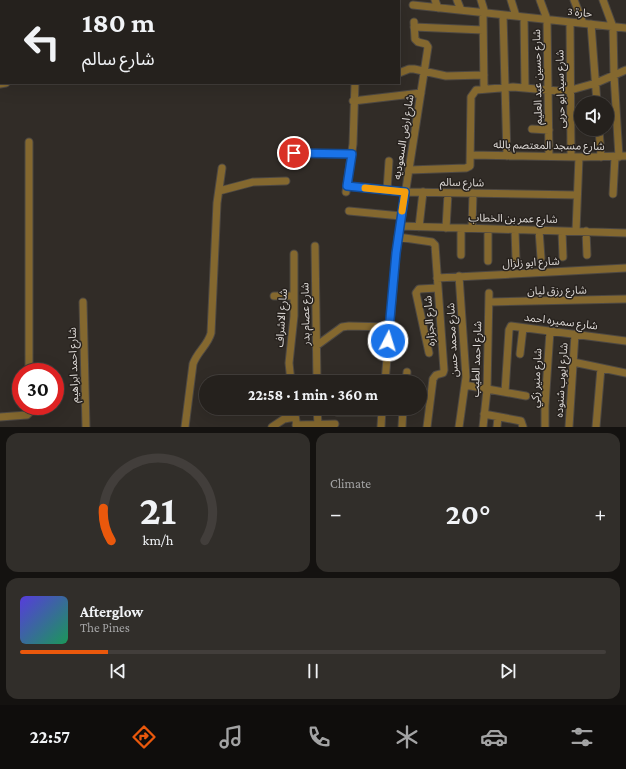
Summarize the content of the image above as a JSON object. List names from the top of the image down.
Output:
{
  "streets": {
    "street": [
      "حارة 3",
      "شارع حسين عبد العليم",
      "شارع سيد ابو حربى",
      "شارع ارض السعوديه",
      "شارع مسجد المعتصم بالله",
      "شارع سالم",
      "شارع عمر بن الخطاب",
      "شارع ابو زلزال",
      "شارع رزق ليان",
      "شارع عصام بدر",
      "شارع الاشراف",
      "شارع الجزاره",
      "شارع سميره احمد",
      "شارع محمد حسن",
      "شارع احمد الطيب",
      "شارع احمد ابراهيم",
      "شارع منير زكي",
      "شارع ايوب شنوده"
    ]
  },
  "crossings": [
    ["حارة 3", "شارع حسين عبد العليم"],
    ["حارة 3", "شارع سيد ابو حربى"],
    ["شارع حسين عبد العليم", "شارع مسجد المعتصم بالله"],
    ["شارع سيد ابو حربى", "شارع مسجد المعتصم بالله"],
    ["شارع ارض السعوديه", "شارع سالم"],
    ["شارع ارض السعوديه", "شارع عمر بن الخطاب"],
    ["شارع ارض السعوديه", "شارع الجزاره"],
    ["شارع ابو زلزال", "شارع الجزاره"],
    ["شارع ابو زلزال", "شارع محمد حسن"],
    ["شارع رزق ليان", "شارع احمد الطيب"],
    ["شارع سميره احمد", "شارع منير زكي"],
    ["شارع سميره احمد", "شارع ايوب شنوده"]
  ],
  "page": {
    "turn": ["180 m", "شارع سالم"],
    "limit": "30",
    "trip": "22:58 · 1 min · 360 m",
    "tile": "Climate",
    "heat": ["−", "20°", "+"],
    "song": ["Afterglow", "The Pines"],
    "tabs": "22:57",
    "gauge": ["21", "km/h"]
  }
}
